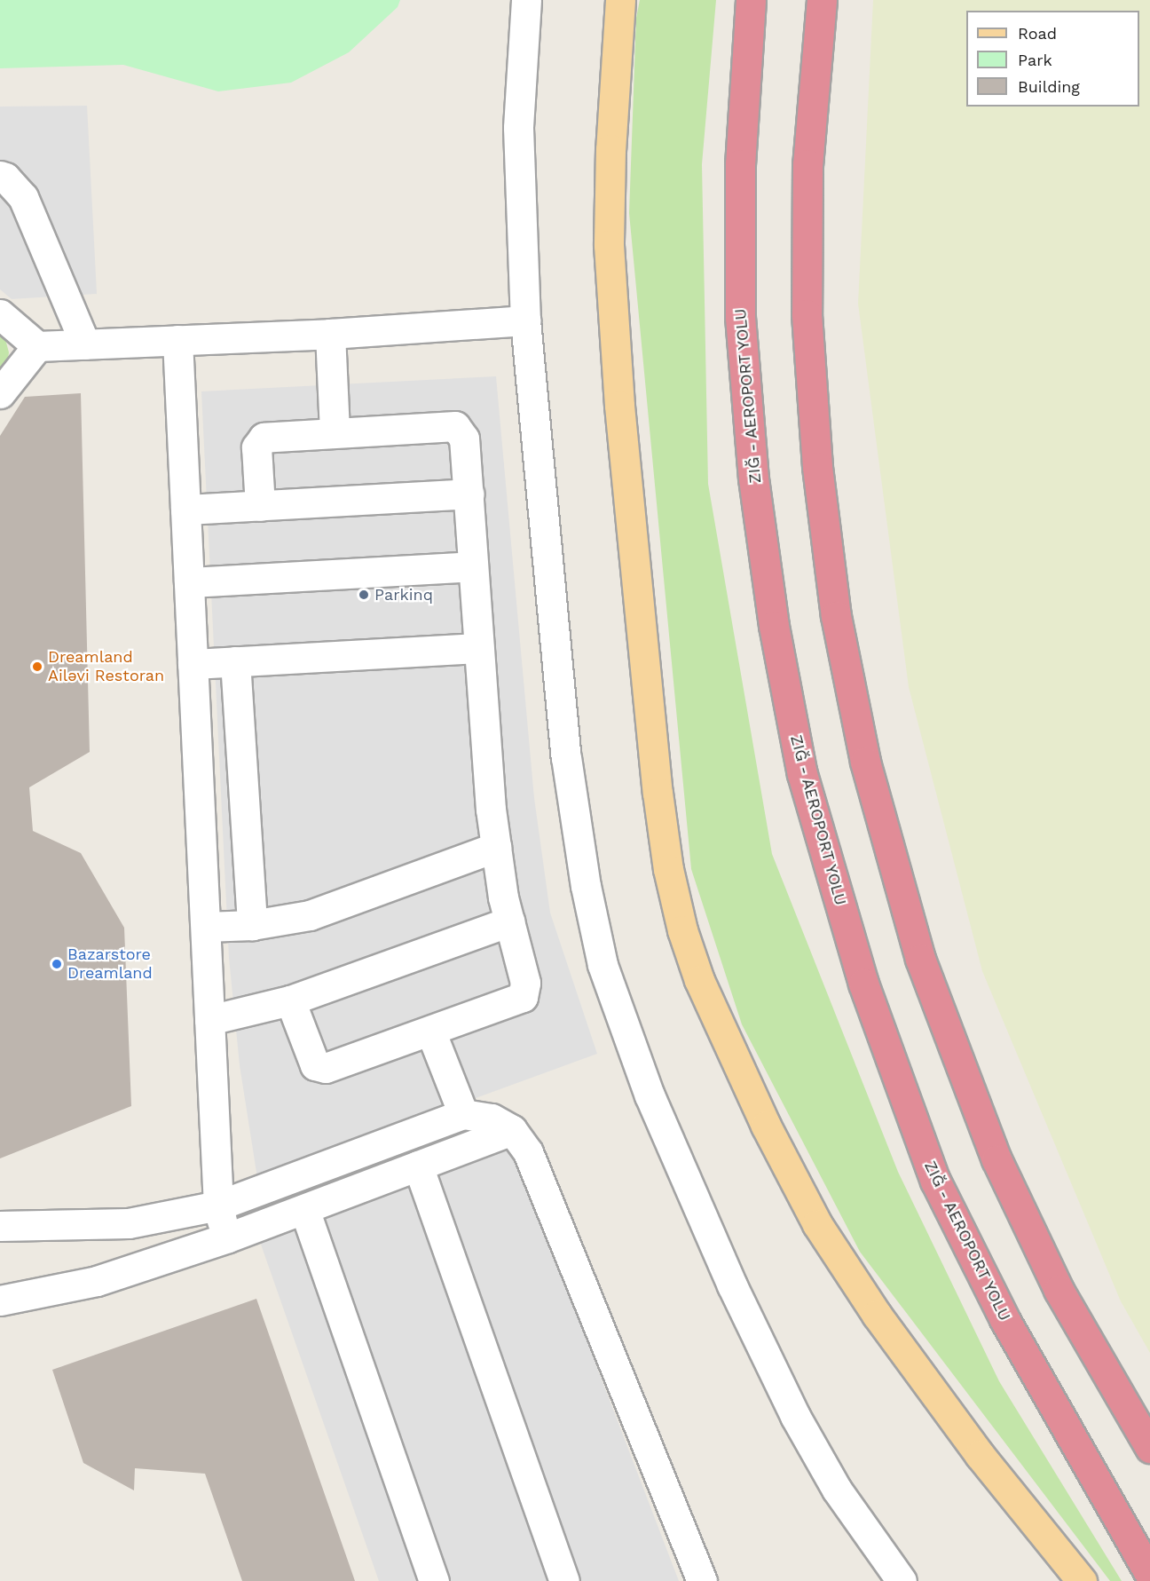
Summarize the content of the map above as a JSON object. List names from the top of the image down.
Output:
{
  "places": ["Parkinq", "Dreamland Ailəvi Restoran", "Bazarstore Dreamland"],
  "legend": ["Road", "Park", "Building"]
}
